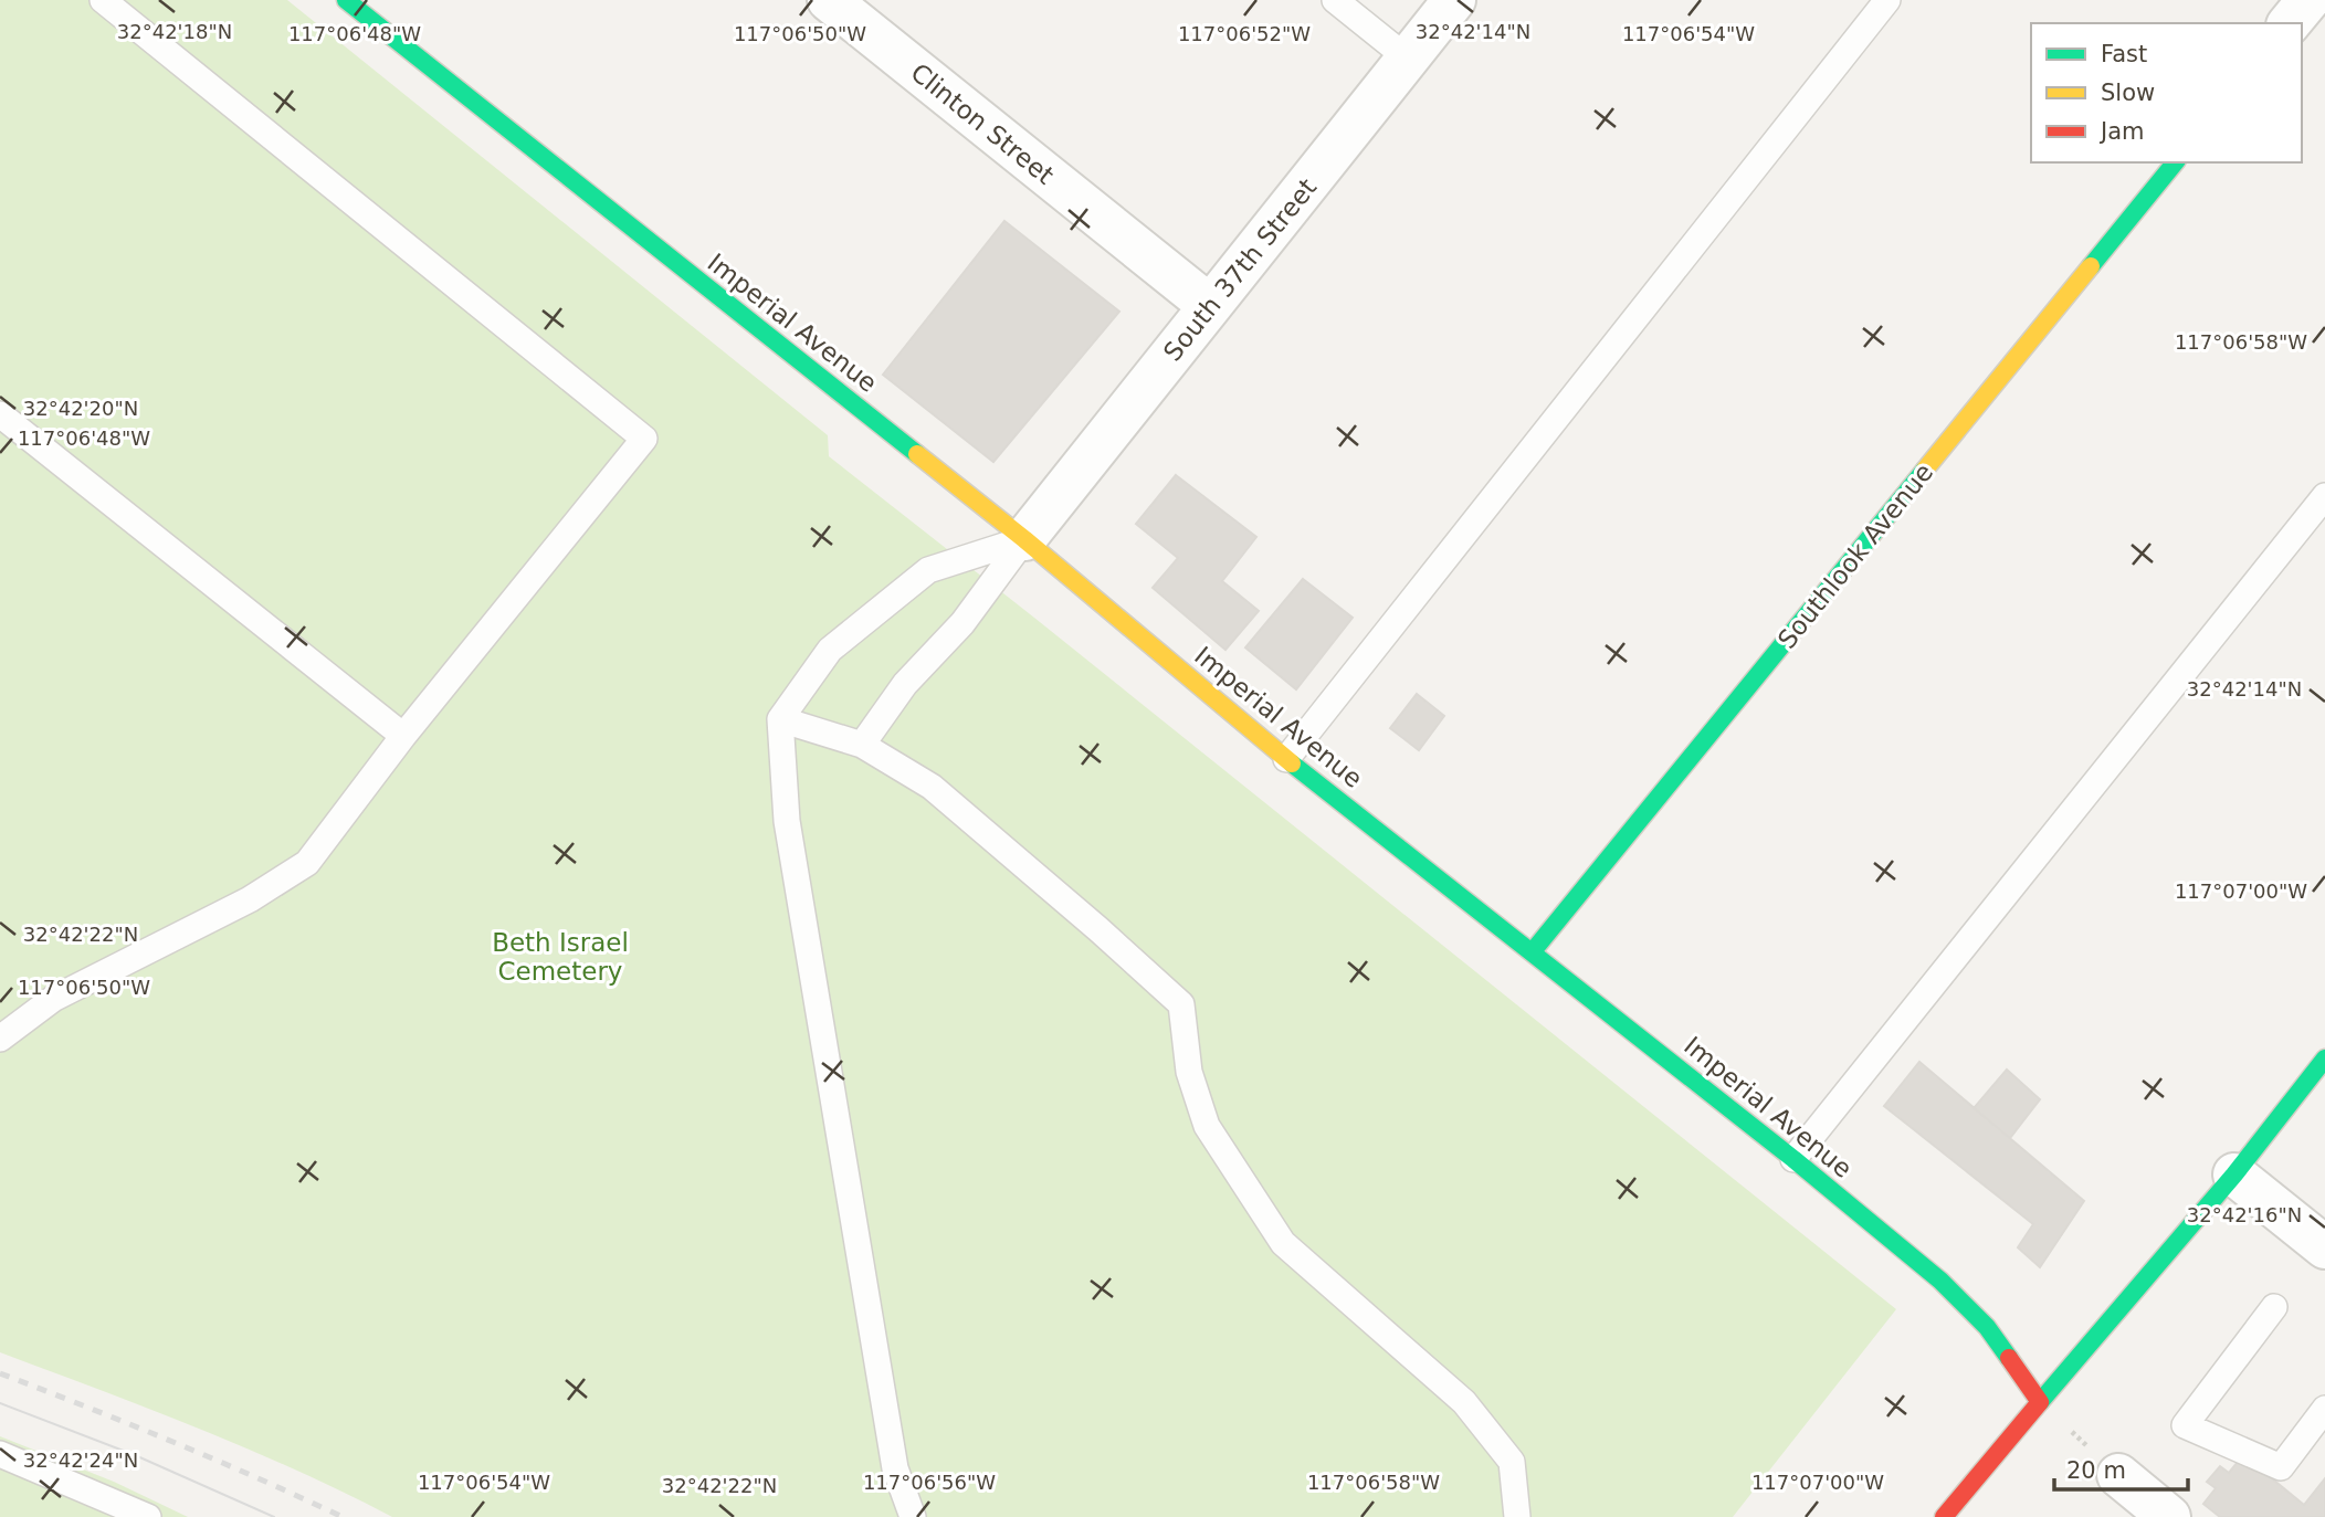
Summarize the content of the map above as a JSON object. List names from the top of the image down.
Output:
{
  "streets": {
    "main road": ["Imperial Avenue", "Southlook Avenue"],
    "street": ["Clinton Street", "South 37th Street"]
  },
  "crossings": [
    ["Clinton Street", "South 37th Street"],
    ["South 37th Street", "Imperial Avenue"],
    ["Imperial Avenue", "Southlook Avenue"]
  ],
  "parks": ["Beth Israel Cemetery"],
  "legend": ["Fast", "Slow", "Jam"],
  "scale_bar": "20 m",
  "coordinates": [
    "32°42'18\"N",
    "32°42'14\"N",
    "117°06'48\"W",
    "117°06'50\"W",
    "117°06'52\"W",
    "117°06'54\"W",
    "117°06'58\"W",
    "32°42'20\"N",
    "117°07'00\"W",
    "32°42'22\"N",
    "32°42'16\"N",
    "32°42'24\"N",
    "117°06'56\"W"
  ]
}
